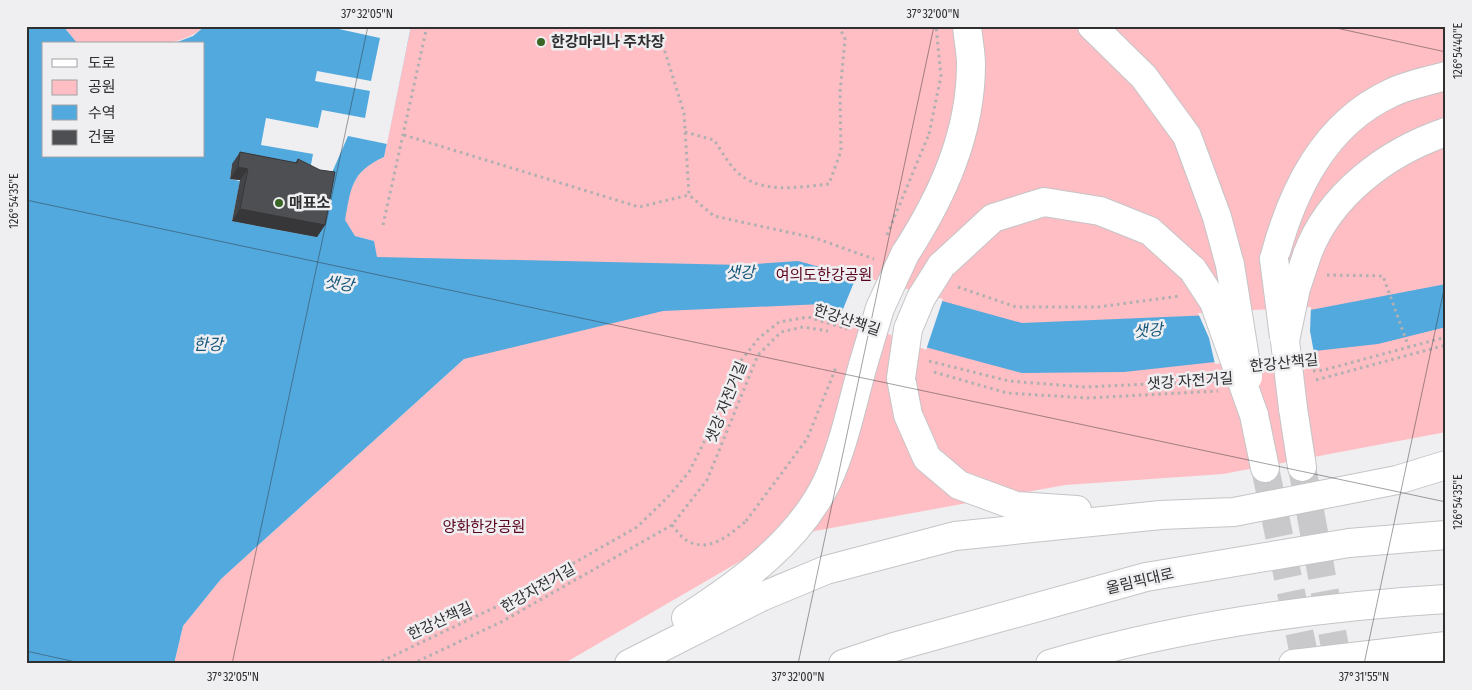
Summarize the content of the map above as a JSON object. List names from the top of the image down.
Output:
{
  "streets": {
    "main road": ["올림픽대로"],
    "path": ["한강산책길", "샛강 자전거길", "한강자전거길"]
  },
  "crossings": [
    ["샛강 자전거길", "한강자전거길"]
  ],
  "water": ["샛강", "한강"],
  "parks": ["여의도한강공원", "양화한강공원"],
  "places": ["한강마리나 주차장", "매표소"],
  "legend": [
    "도로",
    "공원",
    "수역",
    "건물"
  ],
  "coordinates": [
    "37°32'05\"N",
    "37°32'00\"N",
    "126°54'40\"E",
    "126°54'35\"E",
    "37°31'55\"N"
  ]
}
